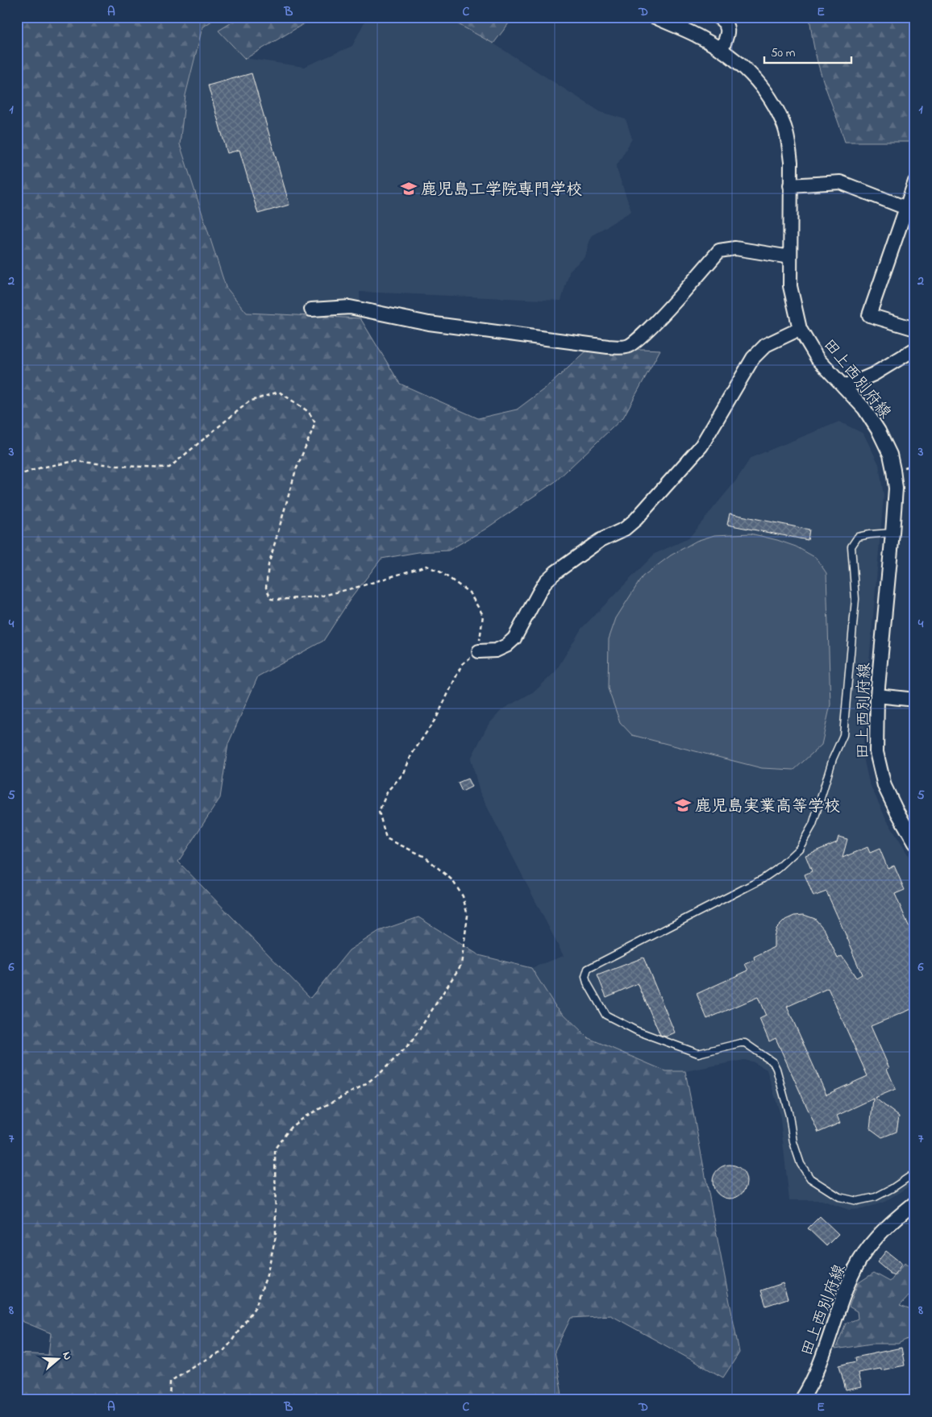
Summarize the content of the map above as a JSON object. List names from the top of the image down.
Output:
{
  "streets": {
    "street": ["田上西別府線"]
  },
  "places": {
    "school or university": ["鹿児島工学院専門学校", "鹿児島実業高等学校"]
  },
  "scale_bar": "50 m",
  "north": "right",
  "grid": {
    "columns": [
      "A",
      "B",
      "C",
      "D",
      "E"
    ],
    "rows": [
      "1",
      "2",
      "3",
      "4",
      "5",
      "6",
      "7",
      "8"
    ]
  }
}
